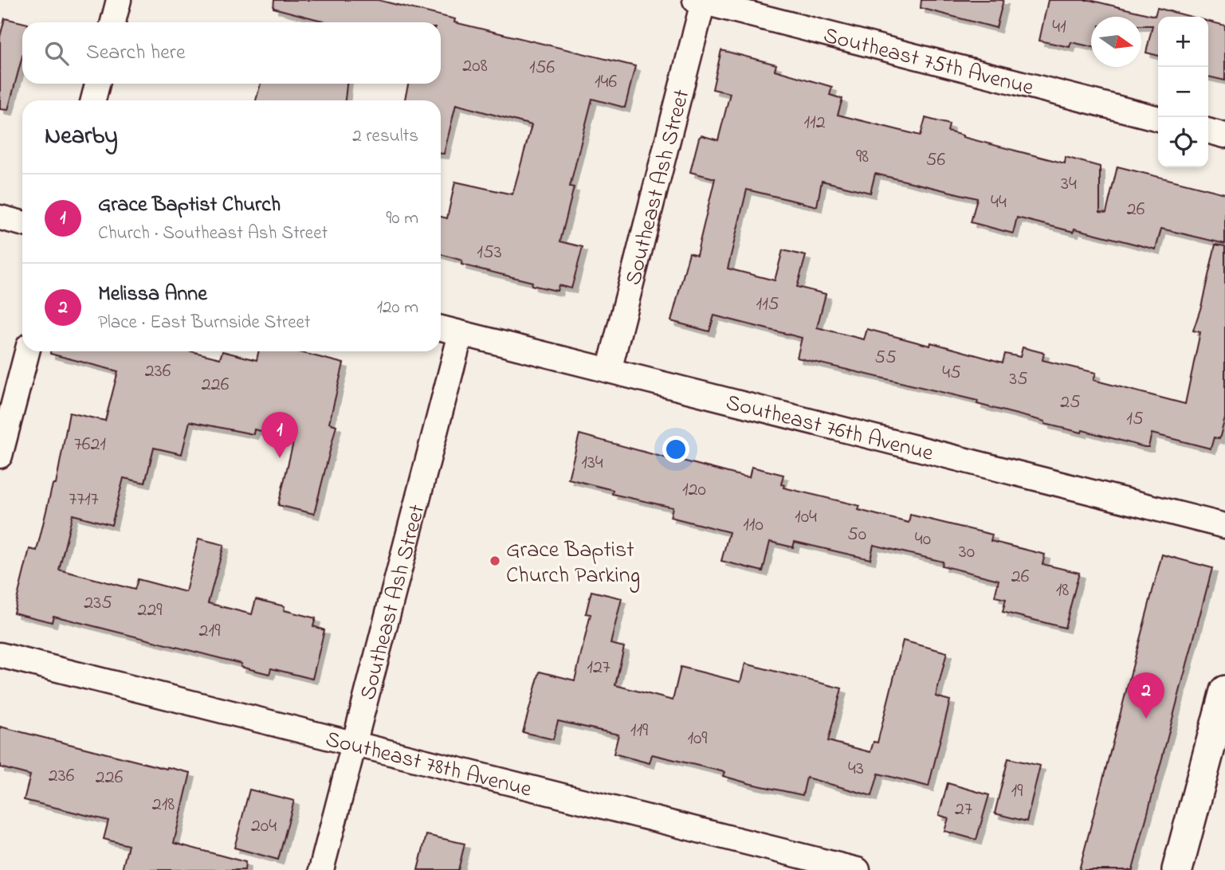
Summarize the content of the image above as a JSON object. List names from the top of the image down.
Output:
{
  "streets": {
    "street": [
      "Southeast 75th Avenue",
      "Southeast Ash Street",
      "Southeast 76th Avenue",
      "Southeast 78th Avenue"
    ]
  },
  "crossings": [
    ["Southeast 75th Avenue", "Southeast Ash Street"],
    ["Southeast Ash Street", "Southeast 76th Avenue"],
    ["Southeast Ash Street", "Southeast 78th Avenue"]
  ],
  "places": ["Grace Baptist Church Parking"],
  "house_numbers": [
    "41",
    "208",
    "156",
    "146",
    "112",
    "98",
    "56",
    "34",
    "44",
    "26",
    "153",
    "115",
    "55",
    "236",
    "45",
    "35",
    "226",
    "25",
    "15",
    "7621",
    "134",
    "120",
    "7717",
    "104",
    "110",
    "50",
    "40",
    "30",
    "26",
    "18",
    "235",
    "229",
    "219",
    "127",
    "119",
    "109",
    "43",
    "236",
    "226",
    "19",
    "218",
    "27",
    "204"
  ],
  "north": "right",
  "page": {
    "map_buttons": ["+", "−"],
    "search": "Search here",
    "heading": ["Nearby", "2 results"],
    "list": [
      {
        "mark": "1",
        "name": "Grace Baptist Church",
        "note": "Church · Southeast Ash Street",
        "value": "90 m"
      },
      {
        "mark": "2",
        "name": "Melissa Anne",
        "note": "Place · East Burnside Street",
        "value": "120 m"
      }
    ],
    "pins": ["1", "2"]
  }
}
